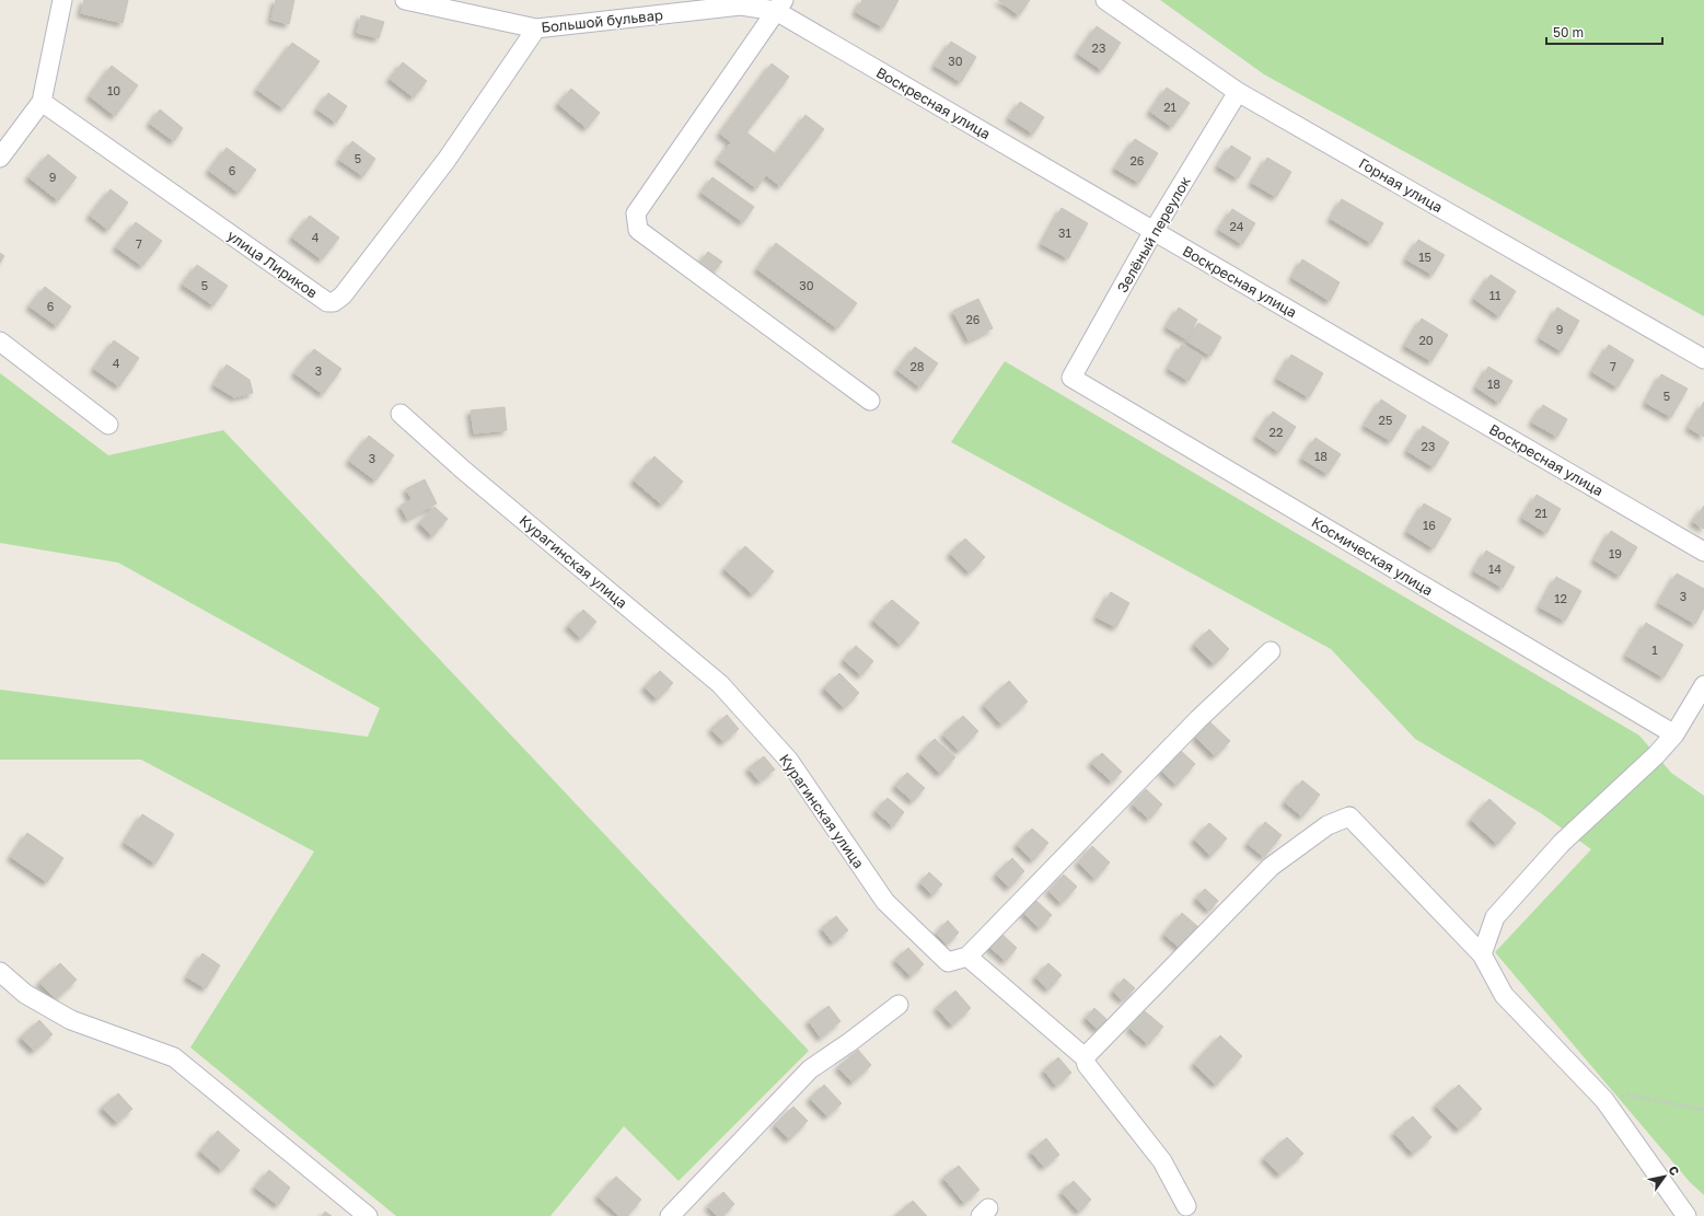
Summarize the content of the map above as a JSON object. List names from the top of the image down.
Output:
{
  "streets": {
    "street": [
      "Большой бульвар",
      "Воскресная улица",
      "Горная улица",
      "Зелёный переулок",
      "улица Лириков",
      "Космическая улица",
      "Курагинская улица"
    ]
  },
  "crossings": [
    ["Большой бульвар", "Воскресная улица"],
    ["Большой бульвар", "улица Лириков"],
    ["Воскресная улица", "Зелёный переулок"],
    ["Горная улица", "Зелёный переулок"],
    ["Зелёный переулок", "Космическая улица"]
  ],
  "house_numbers": [
    "23",
    "30",
    "10",
    "21",
    "5",
    "26",
    "6",
    "9",
    "24",
    "31",
    "4",
    "7",
    "15",
    "5",
    "30",
    "11",
    "6",
    "26",
    "9",
    "20",
    "4",
    "28",
    "7",
    "3",
    "18",
    "5",
    "25",
    "22",
    "23",
    "18",
    "3",
    "21",
    "16",
    "19",
    "14",
    "3",
    "12",
    "1"
  ],
  "scale_bar": "50 m",
  "north": "top right"
}
